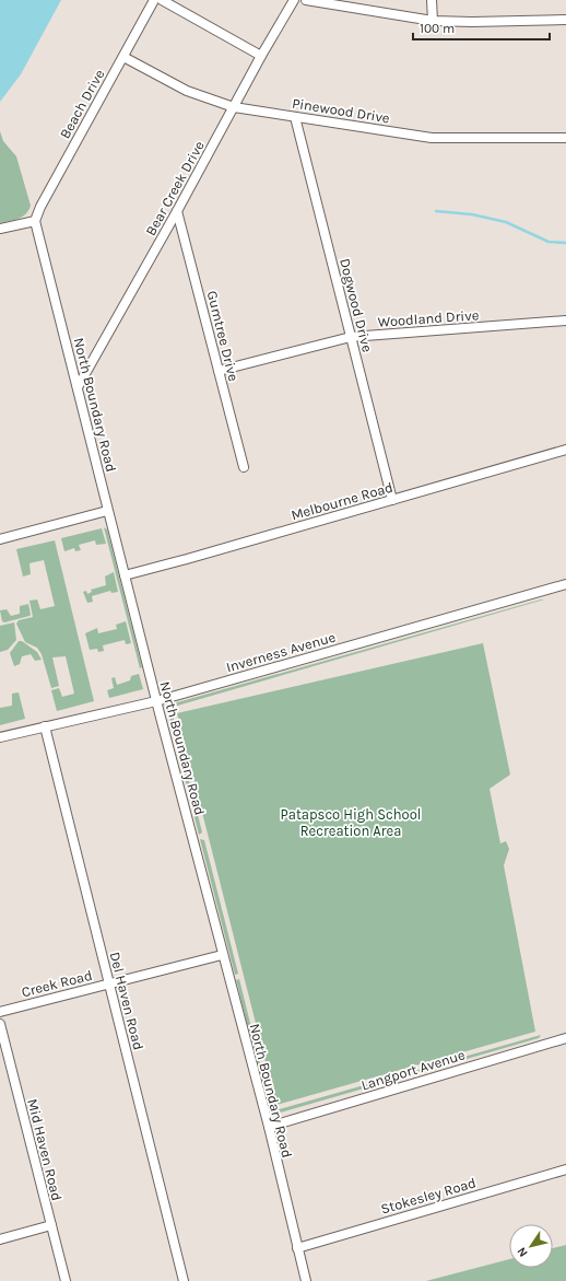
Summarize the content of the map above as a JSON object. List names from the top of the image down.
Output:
{
  "streets": {
    "street": [
      "Beach Drive",
      "Pinewood Drive",
      "Bear Creek Drive",
      "Dogwood Drive",
      "Woodland Drive",
      "Gumtree Drive",
      "North Boundary Road",
      "Melbourne Road",
      "Inverness Avenue",
      "Creek Road",
      "Del Haven Road",
      "Langport Avenue",
      "Mid Haven Road",
      "Stokesley Road"
    ]
  },
  "crossings": [
    ["Beach Drive", "Pinewood Drive"],
    ["Beach Drive", "North Boundary Road"],
    ["Pinewood Drive", "Bear Creek Drive"],
    ["Pinewood Drive", "Dogwood Drive"],
    ["Bear Creek Drive", "Gumtree Drive"],
    ["Bear Creek Drive", "North Boundary Road"],
    ["Dogwood Drive", "Woodland Drive"],
    ["Dogwood Drive", "Melbourne Road"],
    ["Woodland Drive", "Gumtree Drive"],
    ["North Boundary Road", "Melbourne Road"],
    ["North Boundary Road", "Inverness Avenue"],
    ["North Boundary Road", "Creek Road"],
    ["North Boundary Road", "Langport Avenue"],
    ["North Boundary Road", "Stokesley Road"],
    ["Inverness Avenue", "Del Haven Road"],
    ["Creek Road", "Del Haven Road"]
  ],
  "parks": ["Patapsco High School Recreation Area"],
  "scale_bar": "100 m",
  "north": "bottom left"
}
